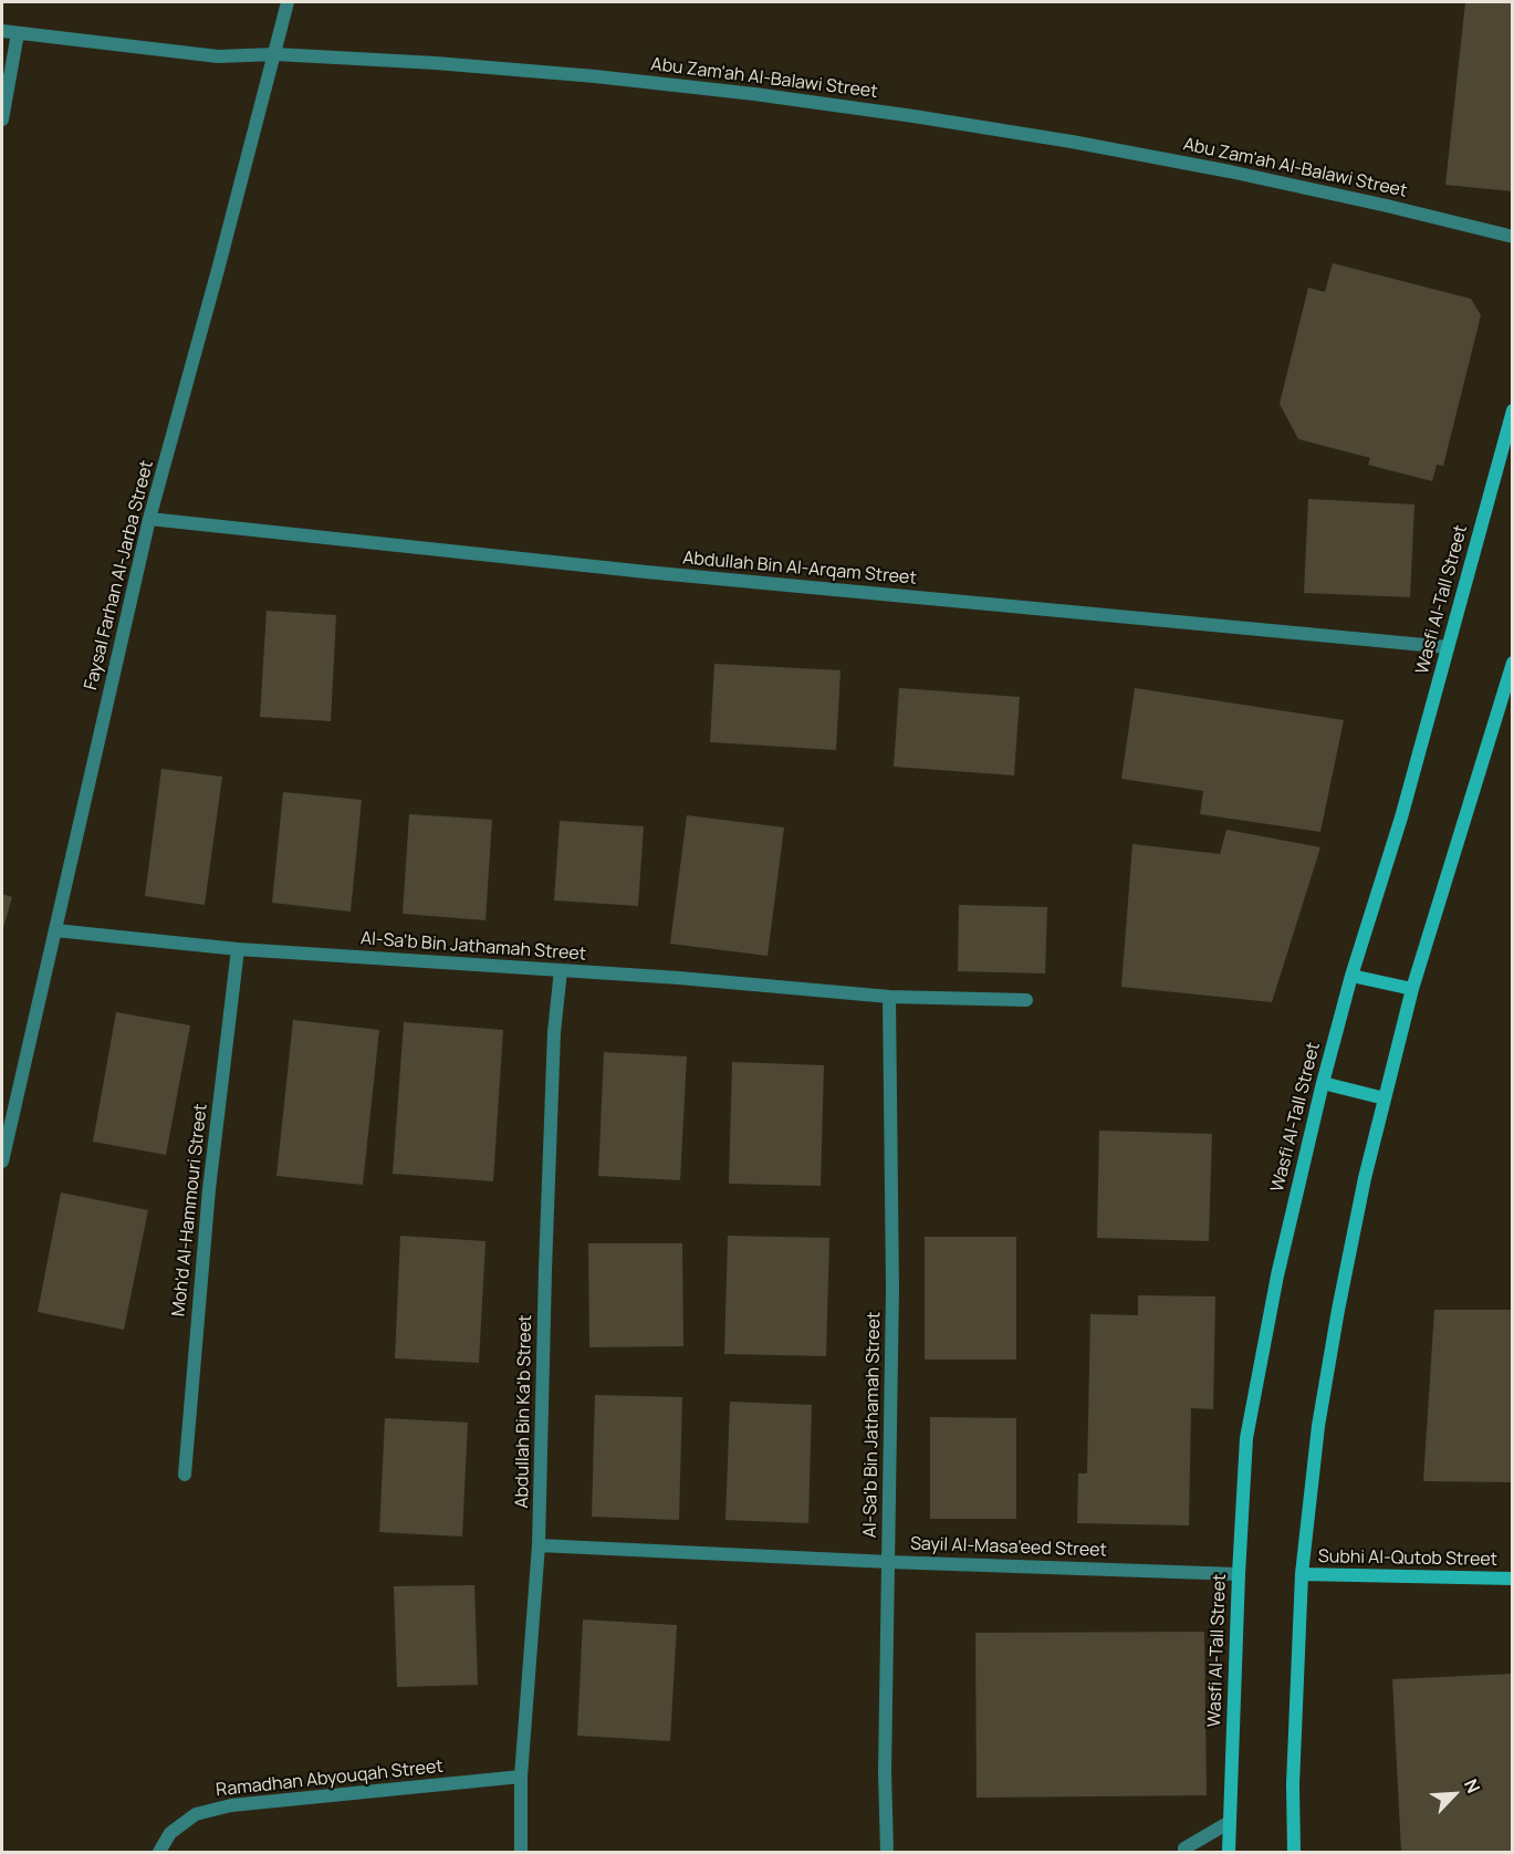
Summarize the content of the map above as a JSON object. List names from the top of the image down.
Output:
{
  "streets": {
    "main road": ["Wasfi Al-Tall Street", "Subhi Al-Qutob Street"],
    "street": [
      "Abu Zam'ah Al-Balawi Street",
      "Abdullah Bin Al-Arqam Street",
      "Faysal Farhan Al-Jarba Street",
      "Al-Sa'b Bin Jathamah Street",
      "Moh'd Al-Hammouri Street",
      "Abdullah Bin Ka'b Street",
      "Sayil Al-Masa'eed Street",
      "Ramadhan Abyouqah Street"
    ]
  },
  "crossings": [
    ["Abu Zam'ah Al-Balawi Street", "Faysal Farhan Al-Jarba Street"],
    ["Abdullah Bin Al-Arqam Street", "Faysal Farhan Al-Jarba Street"],
    ["Abdullah Bin Al-Arqam Street", "Wasfi Al-Tall Street"],
    ["Faysal Farhan Al-Jarba Street", "Al-Sa'b Bin Jathamah Street"],
    ["Wasfi Al-Tall Street", "Sayil Al-Masa'eed Street"],
    ["Al-Sa'b Bin Jathamah Street", "Moh'd Al-Hammouri Street"],
    ["Al-Sa'b Bin Jathamah Street", "Abdullah Bin Ka'b Street"],
    ["Al-Sa'b Bin Jathamah Street", "Sayil Al-Masa'eed Street"],
    ["Abdullah Bin Ka'b Street", "Sayil Al-Masa'eed Street"],
    ["Abdullah Bin Ka'b Street", "Ramadhan Abyouqah Street"]
  ],
  "north": "top right"
}
